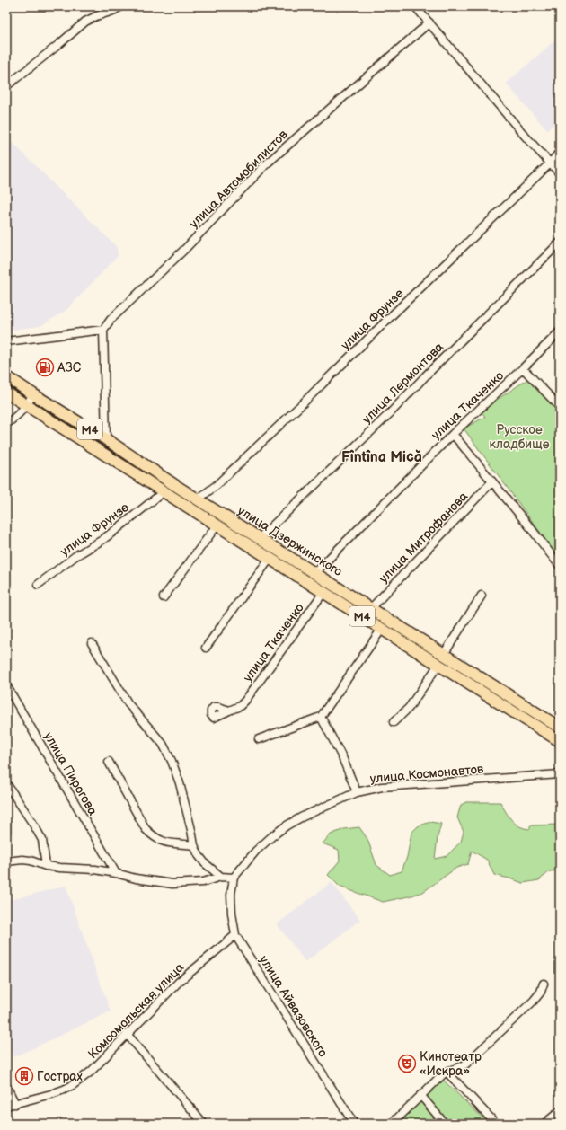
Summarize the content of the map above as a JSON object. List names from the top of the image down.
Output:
{
  "streets": {
    "highway": ["M4", "улица Дзержинского"],
    "street": [
      "улица Автомобилистов",
      "улица Фрунзе",
      "улица Лермонтова",
      "улица Ткаченко",
      "улица Митрофанова",
      "улица Пирогова",
      "улица Космонавтов",
      "улица Айвазовского",
      "Комсомольская улица"
    ]
  },
  "crossings": [
    ["улица Фрунзе", "улица Дзержинского"],
    ["улица Лермонтова", "улица Дзержинского"],
    ["улица Ткаченко", "улица Дзержинского"],
    ["улица Митрофанова", "улица Дзержинского"],
    ["улица Космонавтов", "улица Айвазовского"],
    ["улица Айвазовского", "Комсомольская улица"]
  ],
  "districts": ["Fîntîna Mică"],
  "parks": ["Русское кладбище"],
  "places": {
    "fuel station": ["АЗС"],
    "theatre": ["Кинотеатр «Искра»"],
    "building": ["Гострах"]
  }
}
